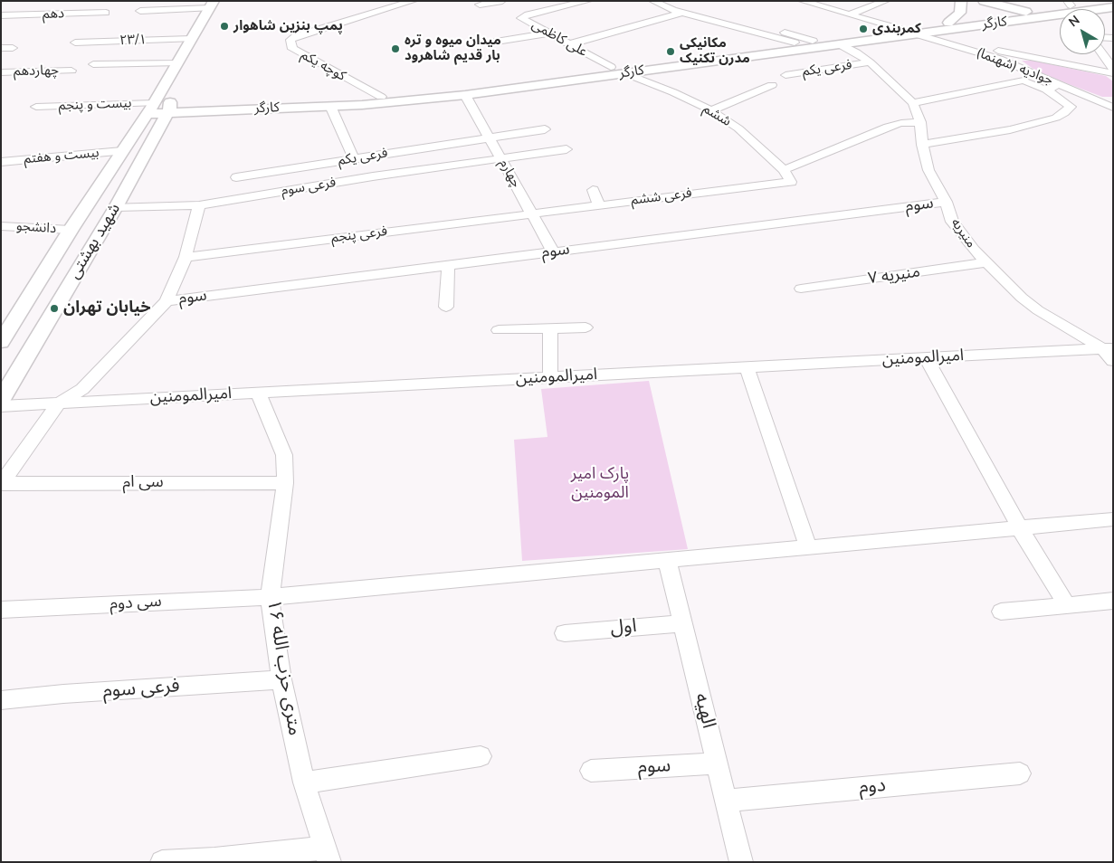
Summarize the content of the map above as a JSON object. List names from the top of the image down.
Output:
{
  "streets": {
    "main road": ["کارگر", "شهید بهشتی"],
    "street": [
      "دهم",
      "علی کاظمی",
      "۲۳/۱",
      "کوچه یکم",
      "جوادیه (شهنما)",
      "فرعی یکم",
      "چهاردهم",
      "بیست و پنجم",
      "ششم",
      "بیست و هفتم",
      "چهارم",
      "فرعی سوم",
      "فرعی ششم",
      "سوم",
      "دانشجو",
      "منیریه",
      "فرعی پنجم",
      "منیریه ۷",
      "امیرالمومنین",
      "سی ام",
      "سی دوم",
      "اول",
      "۱۶ متری حزب الله",
      "الهیه",
      "دوم"
    ]
  },
  "crossings": [
    ["کارگر", "علی کاظمی"],
    ["کارگر", "کوچه یکم"],
    ["کارگر", "جوادیه (شهنما)"],
    ["کارگر", "بیست و پنجم"],
    ["کارگر", "ششم"],
    ["کارگر", "چهارم"],
    ["کارگر", "منیریه"],
    ["کارگر", "شهید بهشتی"],
    ["فرعی یکم", "چهارم"],
    ["فرعی یکم", "منیریه"],
    ["بیست و پنجم", "شهید بهشتی"],
    ["ششم", "فرعی ششم"],
    ["بیست و هفتم", "شهید بهشتی"],
    ["چهارم", "فرعی سوم"],
    ["چهارم", "فرعی ششم"],
    ["چهارم", "سوم"],
    ["چهارم", "فرعی پنجم"],
    ["فرعی سوم", "شهید بهشتی"],
    ["فرعی سوم", "۱۶ متری حزب الله"],
    ["فرعی ششم", "فرعی پنجم"],
    ["سوم", "منیریه"],
    ["سوم", "الهیه"],
    ["دانشجو", "شهید بهشتی"],
    ["منیریه", "منیریه ۷"],
    ["منیریه", "امیرالمومنین"],
    ["امیرالمومنین", "۱۶ متری حزب الله"],
    ["سی ام", "۱۶ متری حزب الله"],
    ["سی دوم", "۱۶ متری حزب الله"],
    ["سی دوم", "الهیه"],
    ["اول", "الهیه"],
    ["الهیه", "دوم"]
  ],
  "parks": ["پارک امیر المومنین"],
  "places": [
    "پمپ بنزین شاهوار",
    "کمربندی",
    "میدان میوه و تره بار قدیم شاهرود",
    "مکانیکی مدرن تکنیک",
    "خیابان تهران"
  ],
  "north": "top left"
}
